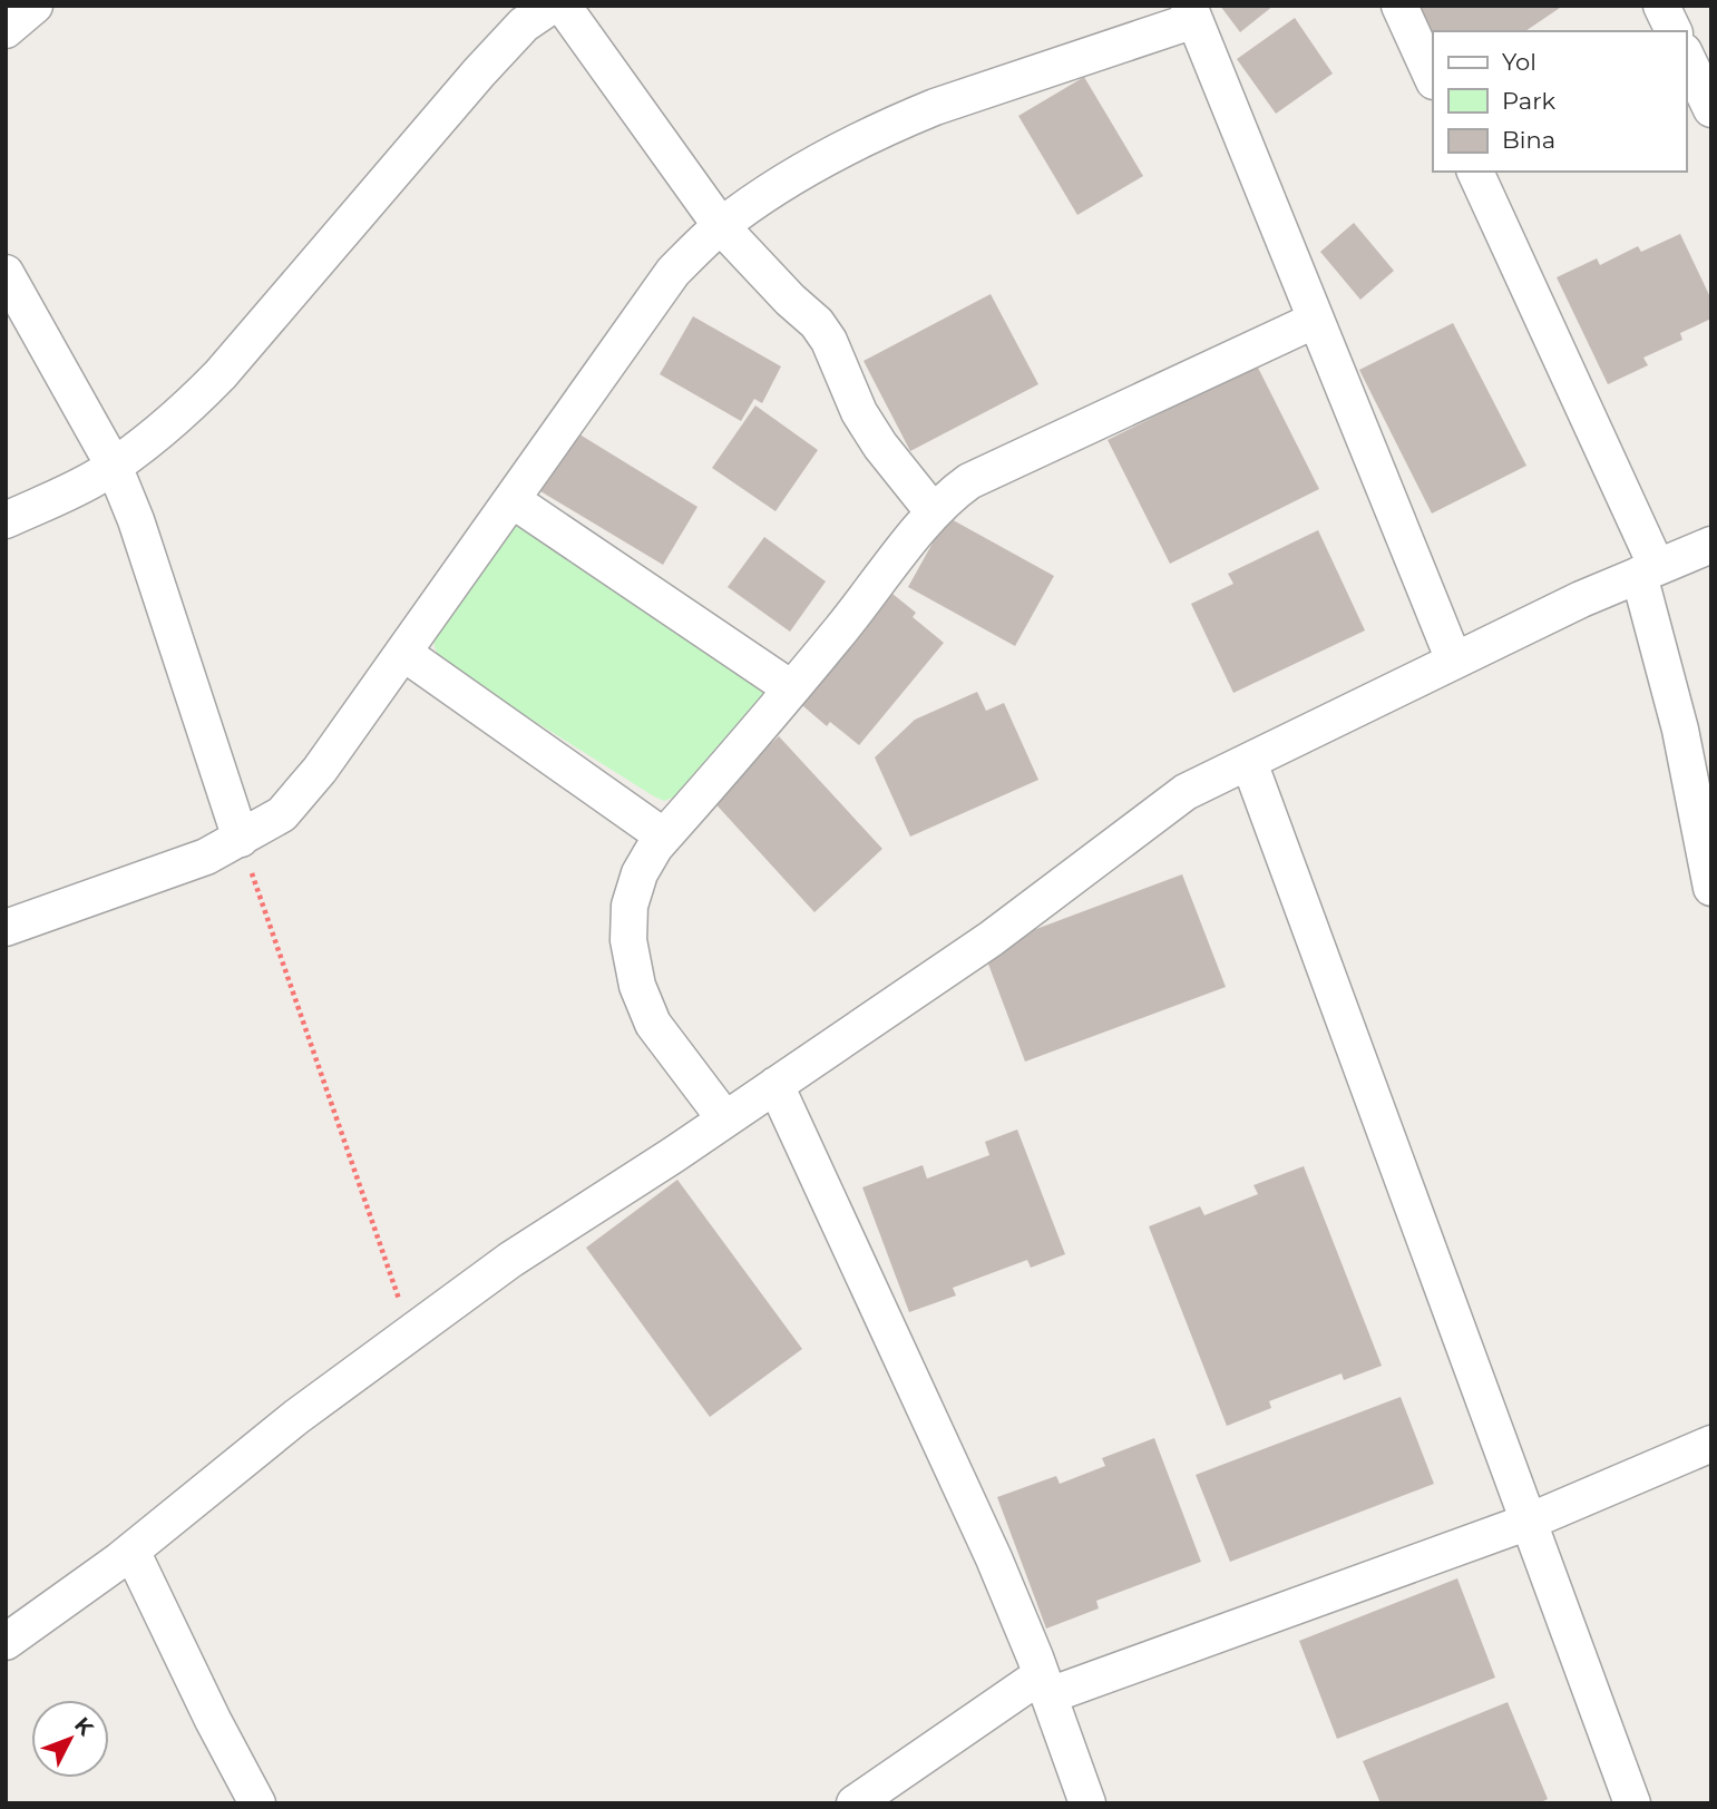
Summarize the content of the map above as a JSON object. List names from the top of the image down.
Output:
{
  "legend": ["Yol", "Park", "Bina"],
  "north": "top right"
}
